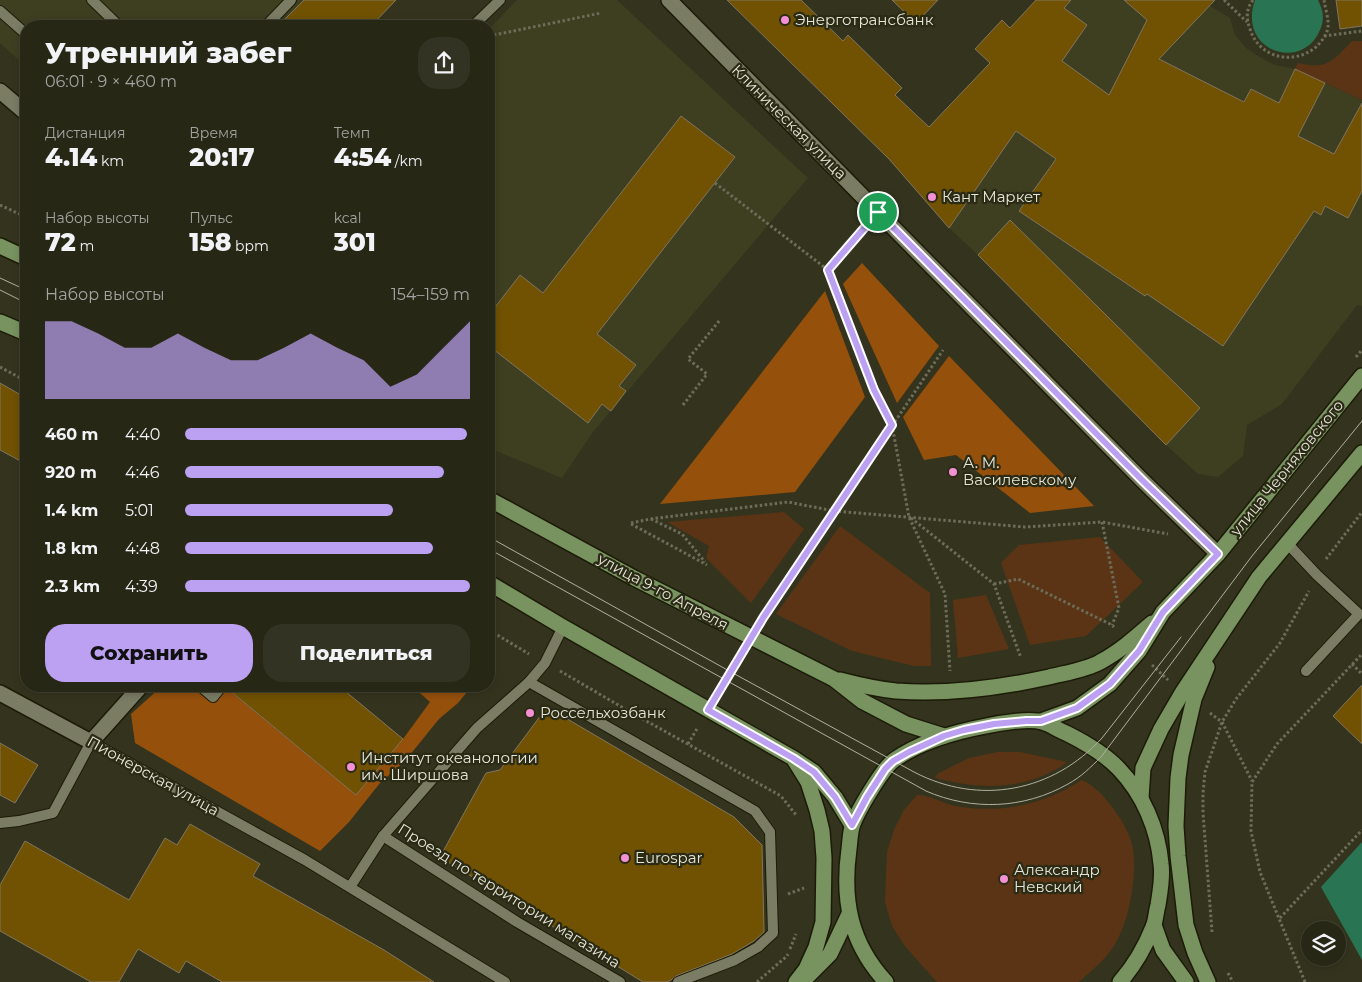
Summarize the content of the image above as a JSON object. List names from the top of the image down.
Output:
{
  "streets": {
    "main road": ["улица Черняховского", "улица 9-го Апреля"],
    "street": ["Клиническая улица", "Пионерская улица"],
    "lane": ["Проезд по территории магазина"]
  },
  "crossings": [
    ["Клиническая улица", "улица Черняховского"]
  ],
  "places": [
    "Энерготрансбанк",
    "Кант Маркет",
    "А. М. Василевскому",
    "Россельхозбанк",
    "Институт океанологии им. Ширшова",
    "Eurospar",
    "Александр Невский"
  ],
  "page": {
    "heading": ["Утренний забег", "06:01 · 9 × 460 m"],
    "stats": [
      ["Дистанция", "4.14 km"],
      ["Время", "20:17"],
      ["Темп", "4:54 /km"],
      ["Набор высоты", "72 m"],
      ["Пульс", "158 bpm"],
      ["kcal", "301"]
    ],
    "chart": ["Набор высоты", "154–159 m"],
    "list": [
      {
        "name": "460 m",
        "note": "4:40"
      },
      {
        "name": "920 m",
        "note": "4:46"
      },
      {
        "name": "1.4 km",
        "note": "5:01"
      },
      {
        "name": "1.8 km",
        "note": "4:48"
      },
      {
        "name": "2.3 km",
        "note": "4:39"
      }
    ],
    "buttons": ["Сохранить", "Поделиться"]
  }
}
